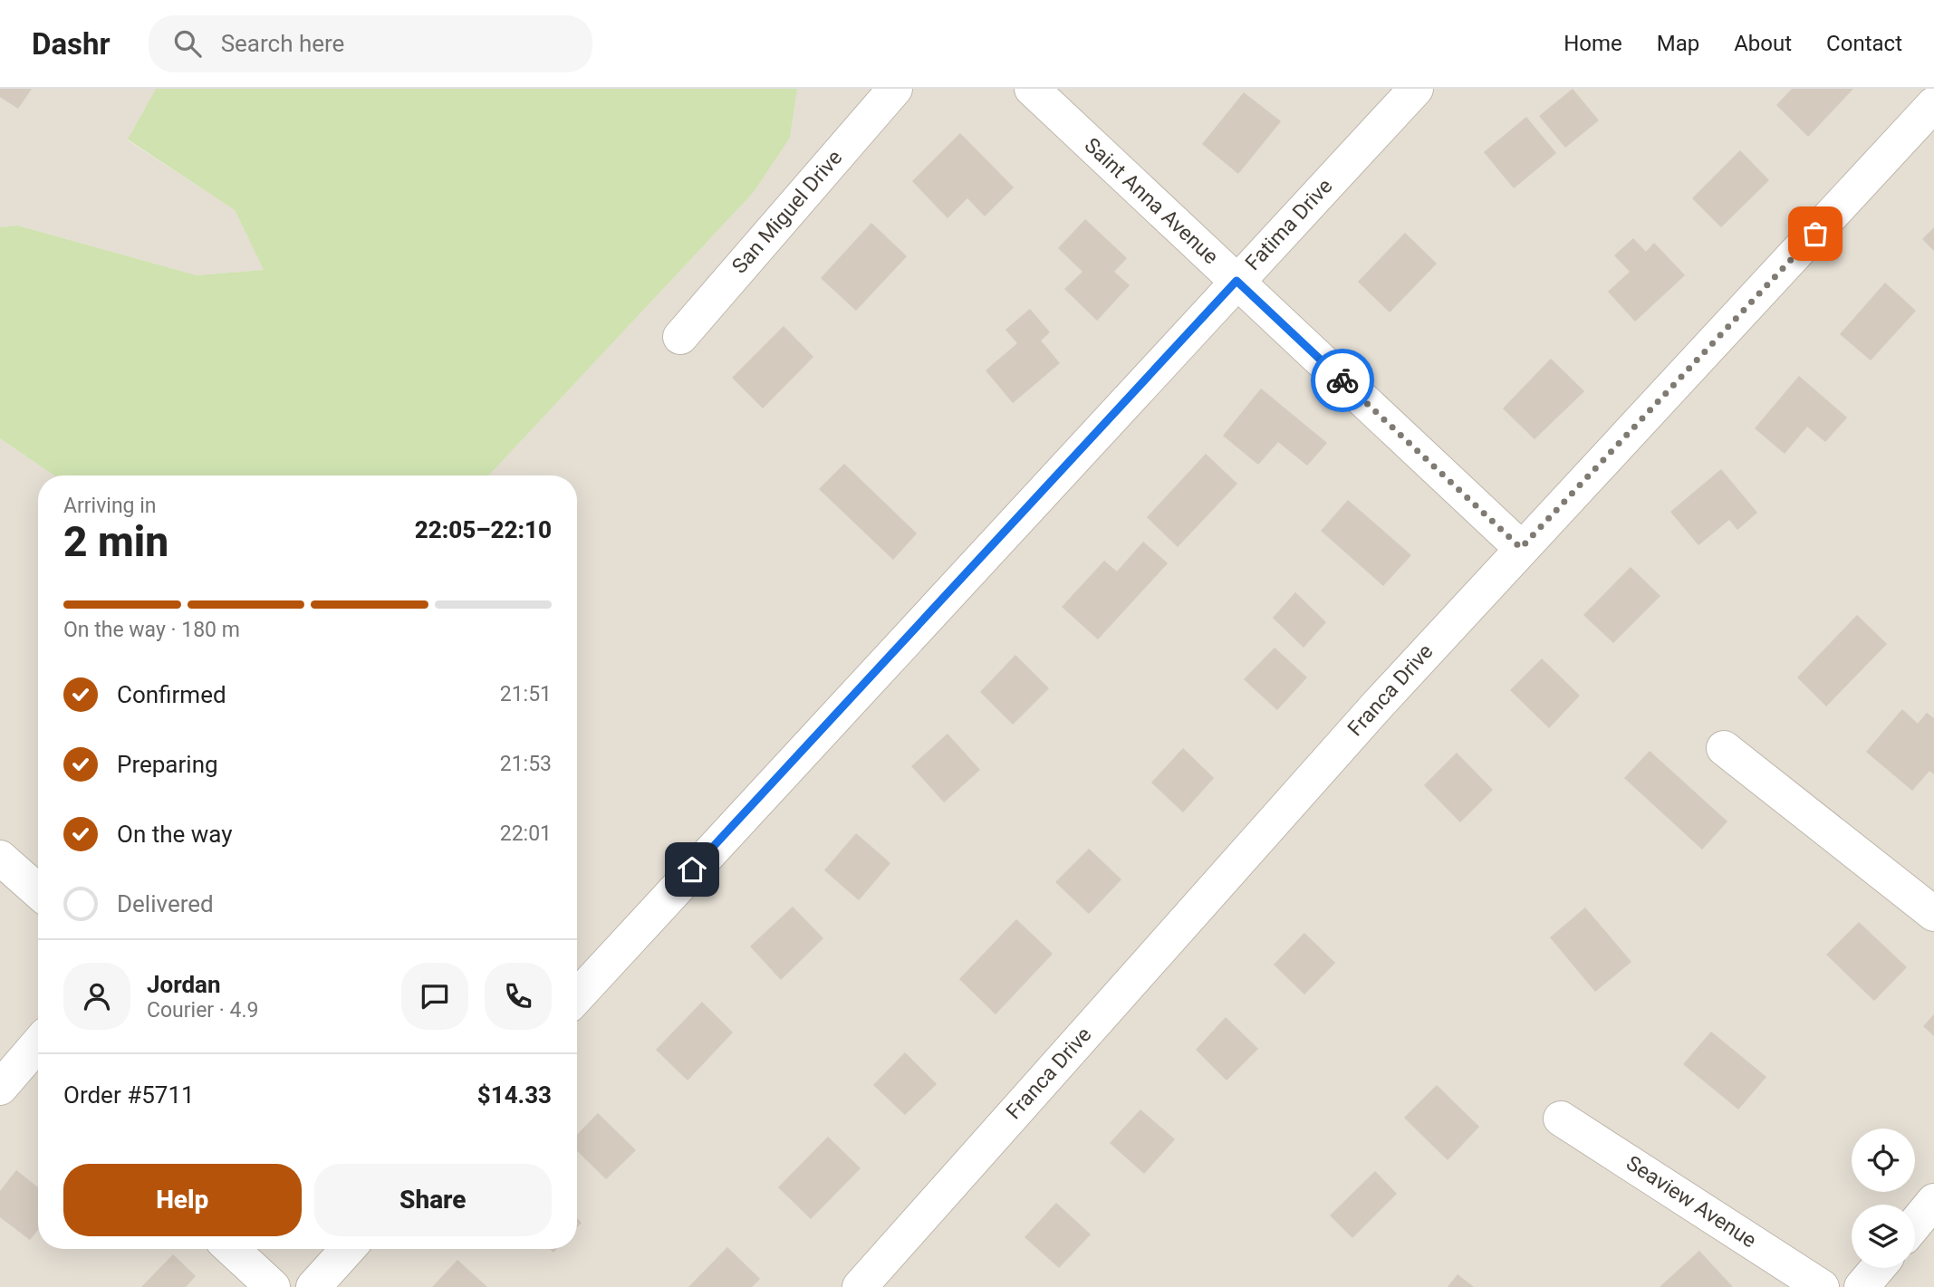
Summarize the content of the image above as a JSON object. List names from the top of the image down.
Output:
{
  "streets": {
    "street": [
      "Saint Anna Avenue",
      "San Miguel Drive",
      "Fatima Drive",
      "Franca Drive",
      "Seaview Avenue"
    ]
  },
  "crossings": [
    ["Saint Anna Avenue", "Fatima Drive"],
    ["Saint Anna Avenue", "Franca Drive"]
  ],
  "page": {
    "header": "Dashr",
    "search": "Search here",
    "nav": [
      "Home",
      "Map",
      "About",
      "Contact"
    ],
    "heading": ["2 min", "Arriving in", "22:05–22:10"],
    "panel": [
      "Jordan",
      "Courier · 4.9",
      "Order #5711",
      "$14.33"
    ],
    "bar": "On the way · 180 m",
    "list": [
      ["Confirmed", "21:51"],
      ["Preparing", "21:53"],
      ["On the way", "22:01"],
      "Delivered"
    ],
    "buttons": ["Help", "Share"]
  }
}
